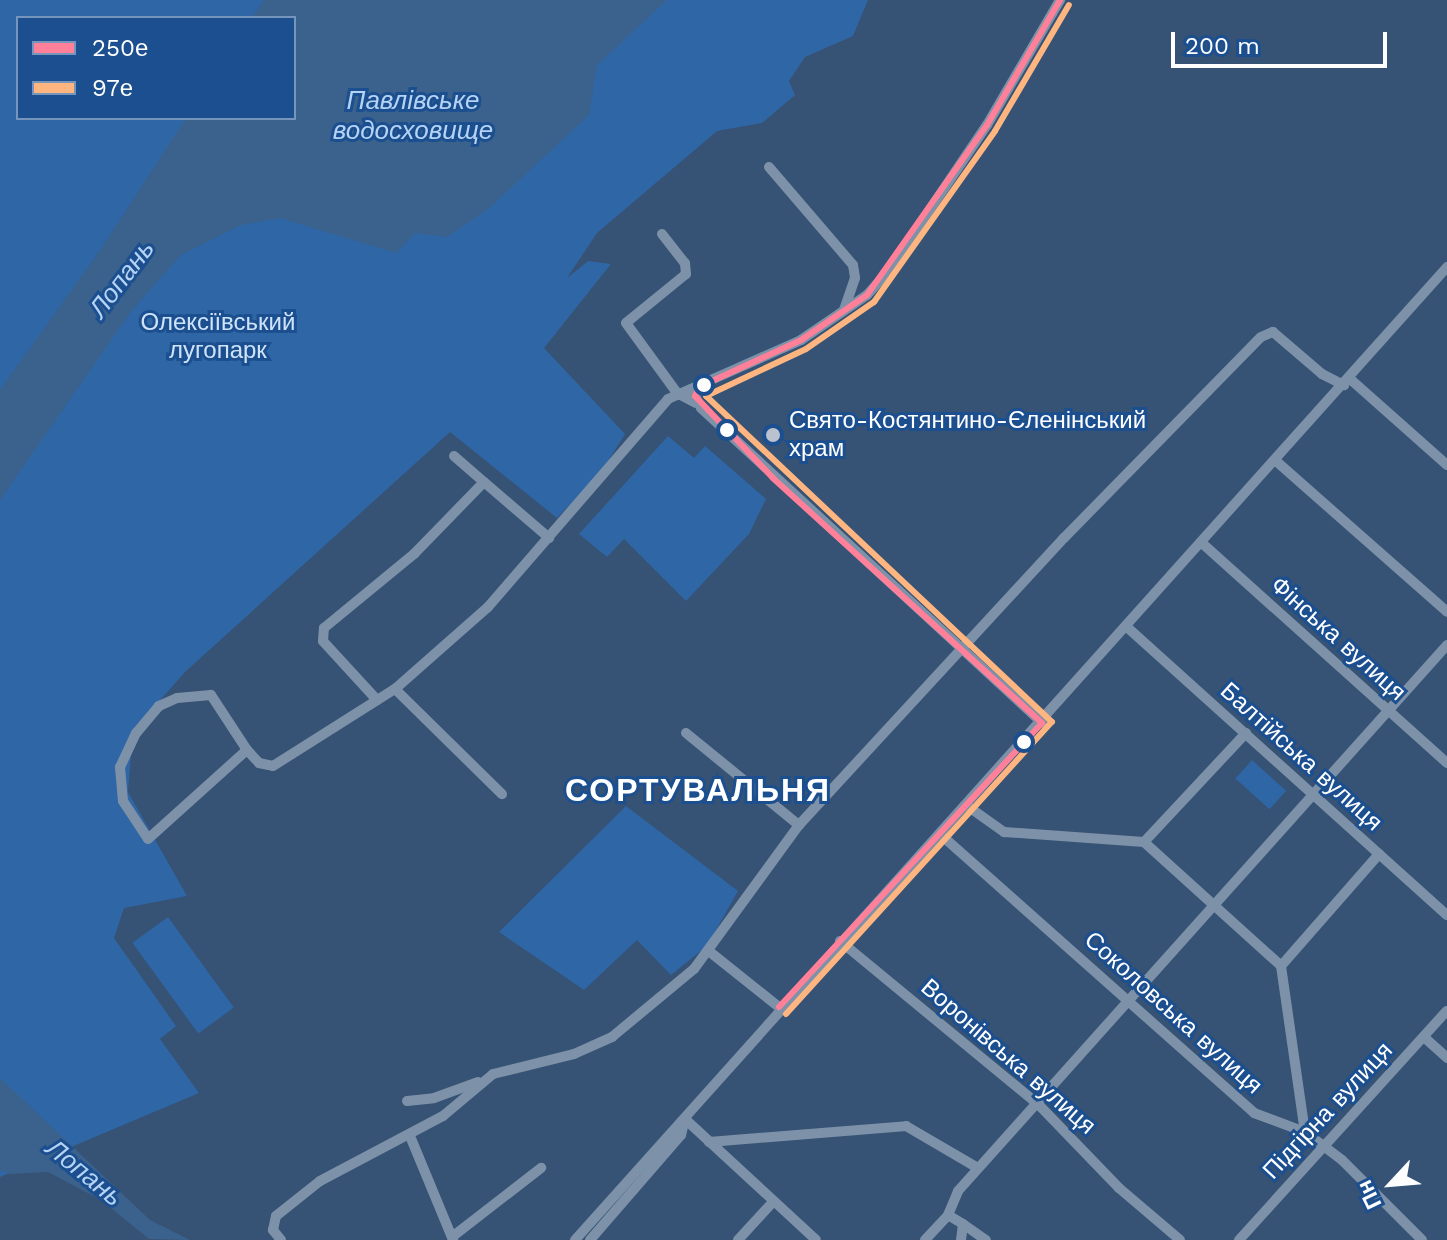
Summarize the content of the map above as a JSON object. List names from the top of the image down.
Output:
{
  "streets": {
    "street": [
      "Фінська вулиця",
      "Балтійська вулиця",
      "Соколовська вулиця",
      "Воронівська вулиця",
      "Підгірна вулиця"
    ]
  },
  "crossings": [
    ["Соколовська вулиця", "Підгірна вулиця"]
  ],
  "districts": ["СОРТУВАЛЬНЯ"],
  "water": ["Павлівське водосховище", "Лопань"],
  "parks": ["Олексіївський лугопарк"],
  "places": ["Свято-Костянтино-Єленінський храм"],
  "lines": ["transit line 250е", "transit line 97е"],
  "legend": ["250е", "97е"],
  "scale_bar": "200 m",
  "north": "bottom left"
}
